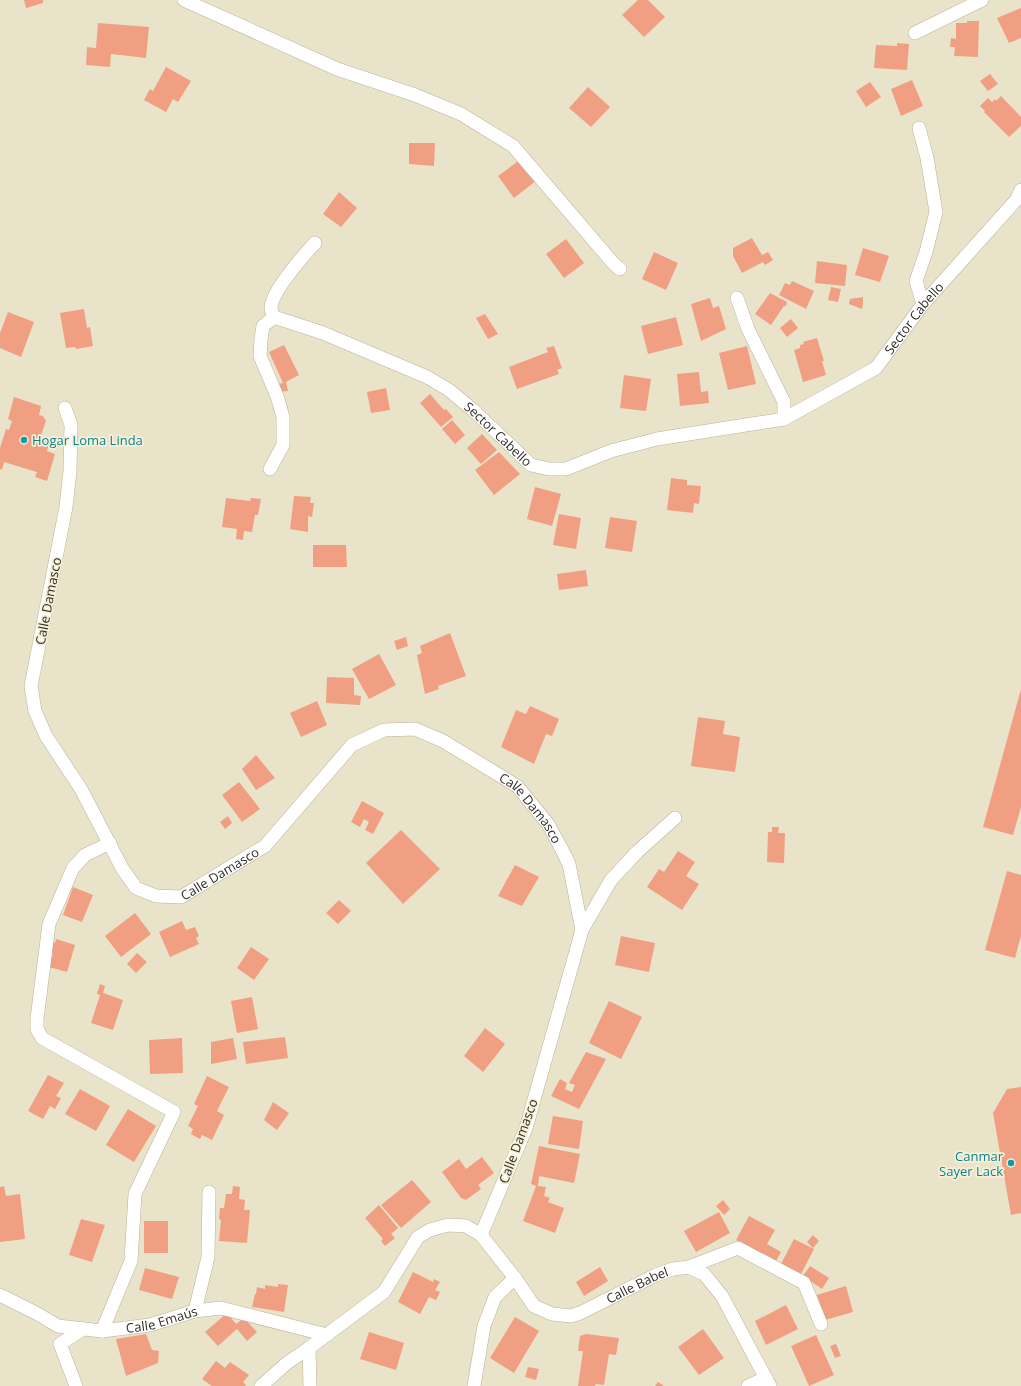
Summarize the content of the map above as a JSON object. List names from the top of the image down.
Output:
{
  "streets": {
    "street": [
      "Sector Cabello",
      "Calle Damasco",
      "Calle Babel",
      "Calle Emaús"
    ]
  },
  "crossings": [
    ["Calle Damasco", "Calle Babel"]
  ],
  "places": ["Hogar Loma Linda", "Canmar Sayer Lack"]
}
